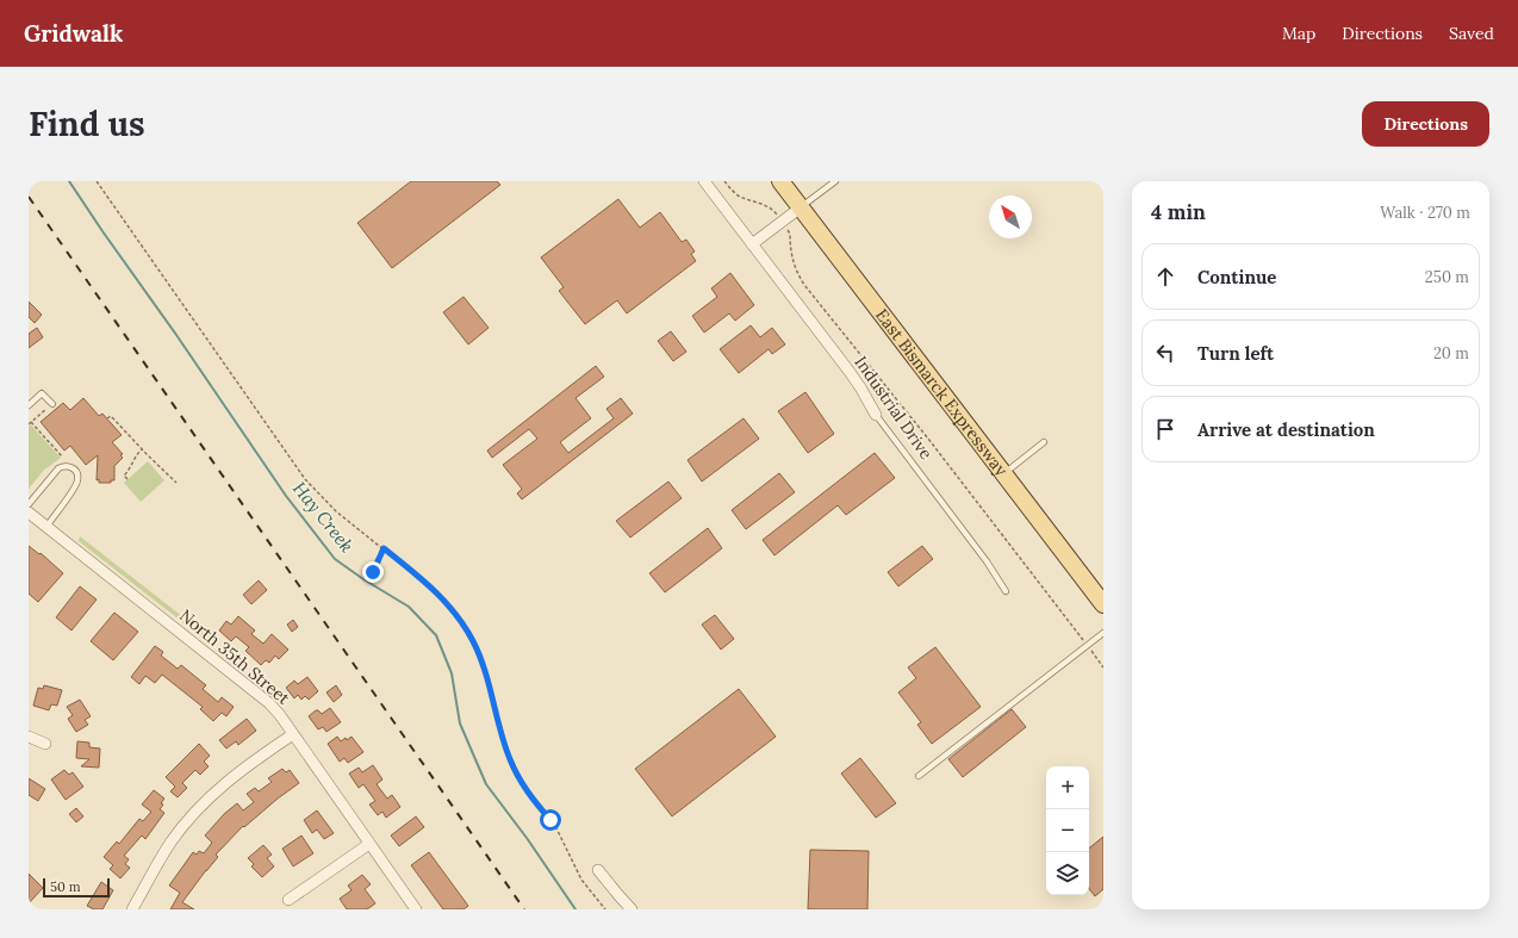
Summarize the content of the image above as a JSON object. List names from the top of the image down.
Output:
{
  "streets": {
    "main road": ["East Bismarck Expressway"],
    "street": ["Industrial Drive", "North 35th Street"]
  },
  "water": ["Hay Creek"],
  "scale_bar": "50 m",
  "north": "top left",
  "page": {
    "header": "Gridwalk",
    "nav": ["Map", "Directions", "Saved"],
    "buttons": "Directions",
    "title": "Find us",
    "heading": ["4 min", "Walk · 270 m"],
    "list": [
      ["Continue", "250 m"],
      ["Turn left", "20 m"],
      "Arrive at destination"
    ],
    "map_buttons": ["+", "−"],
    "scale": "50 m"
  }
}
